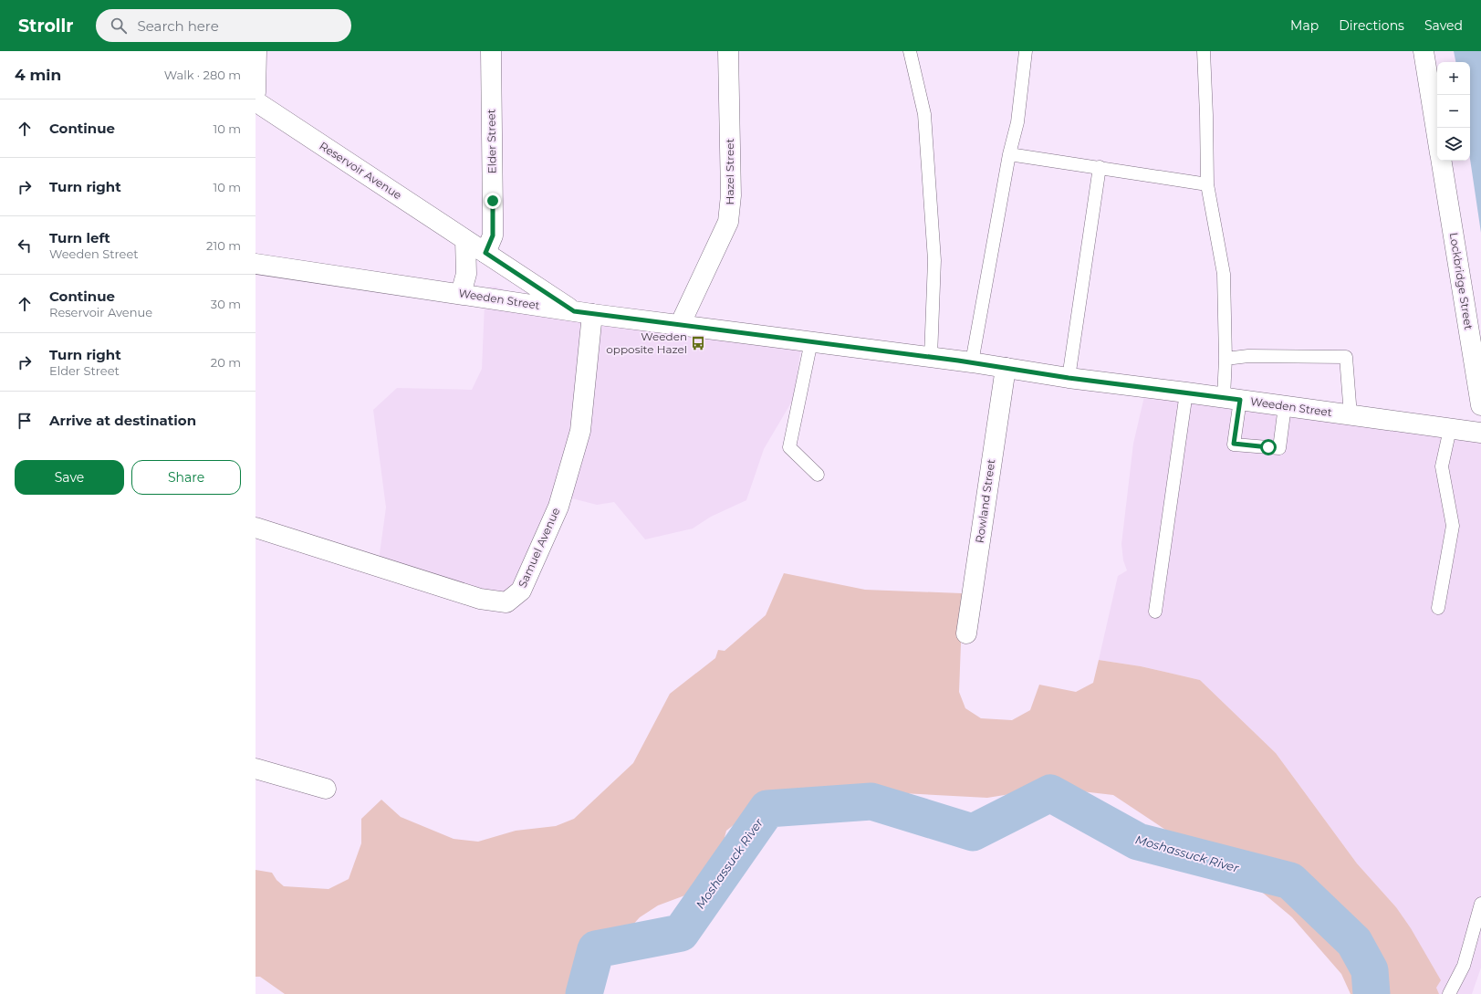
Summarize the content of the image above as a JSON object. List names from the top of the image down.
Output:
{
  "streets": {
    "street": [
      "Elder Street",
      "Reservoir Avenue",
      "Hazel Street",
      "Lockbridge Street",
      "Weeden Street",
      "Rowland Street",
      "Samuel Avenue"
    ]
  },
  "crossings": [
    ["Elder Street", "Reservoir Avenue"],
    ["Reservoir Avenue", "Weeden Street"],
    ["Reservoir Avenue", "Samuel Avenue"],
    ["Hazel Street", "Weeden Street"],
    ["Weeden Street", "Rowland Street"],
    ["Weeden Street", "Samuel Avenue"]
  ],
  "water": ["Moshassuck River"],
  "places": {
    "bus stop": ["Weeden opposite Hazel"]
  },
  "page": {
    "header": "Strollr",
    "search": "Search here",
    "nav": ["Map", "Directions", "Saved"],
    "heading": ["4 min", "Walk · 280 m"],
    "map_buttons": ["+", "−"],
    "list": [
      ["Continue", "10 m"],
      ["Turn right", "10 m"],
      ["Turn left", "Weeden Street", "210 m"],
      ["Continue", "Reservoir Avenue", "30 m"],
      ["Turn right", "Elder Street", "20 m"],
      "Arrive at destination"
    ],
    "buttons": ["Save", "Share"]
  }
}
